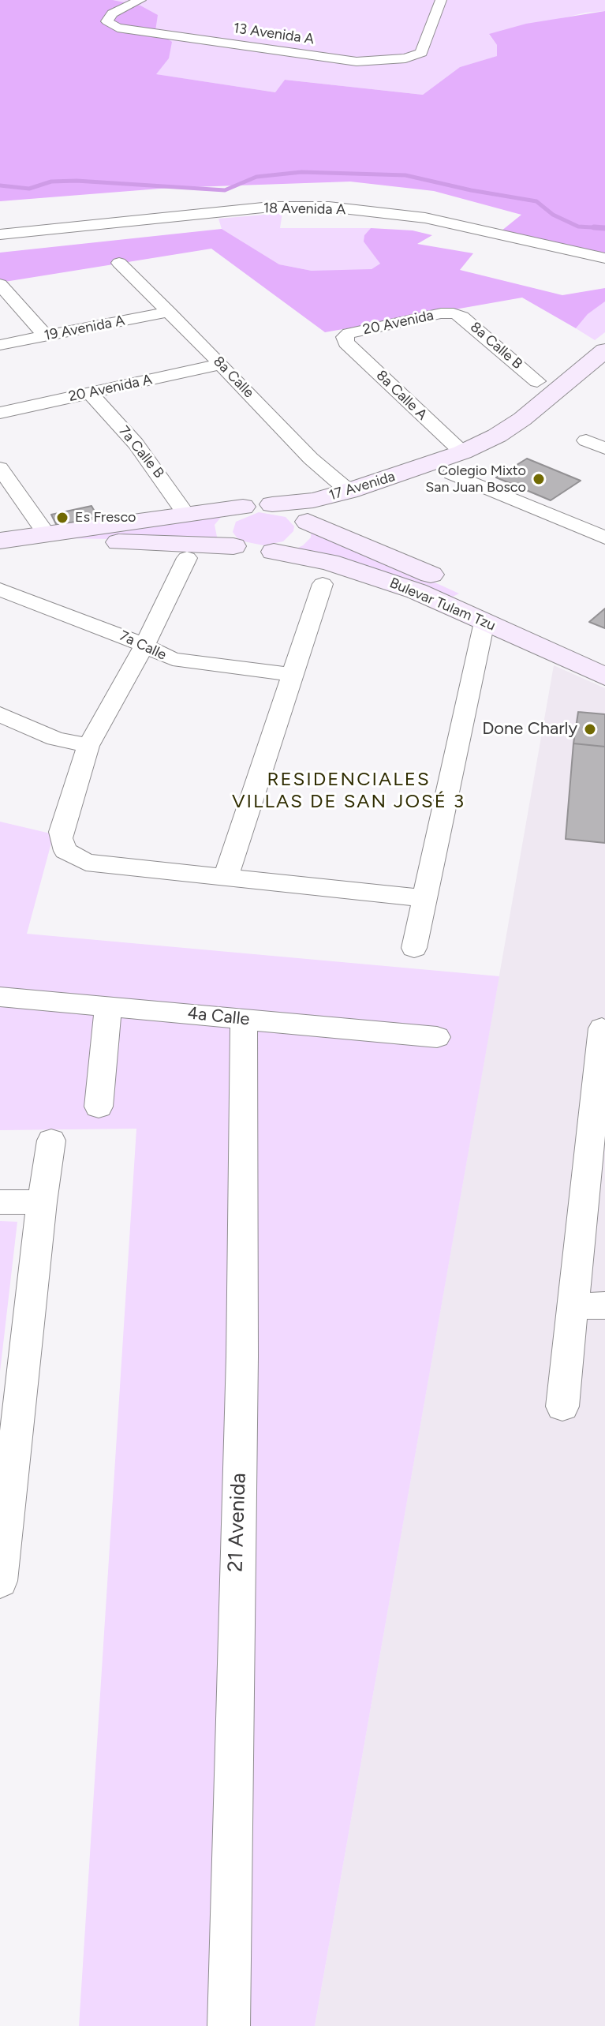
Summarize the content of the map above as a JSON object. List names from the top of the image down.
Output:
{
  "streets": {
    "main road": ["17 Avenida", "Bulevar Tulam Tzu"],
    "street": [
      "13 Avenida A",
      "18 Avenida A",
      "20 Avenida",
      "19 Avenida A",
      "8a Calle B",
      "8a Calle",
      "20 Avenida A",
      "8a Calle A",
      "7a Calle B",
      "7a Calle",
      "4a Calle",
      "21 Avenida"
    ]
  },
  "crossings": [
    ["20 Avenida", "8a Calle B"],
    ["20 Avenida", "8a Calle A"],
    ["19 Avenida A", "8a Calle"],
    ["8a Calle", "20 Avenida A"],
    ["8a Calle", "17 Avenida"],
    ["20 Avenida A", "7a Calle B"],
    ["8a Calle A", "17 Avenida"],
    ["17 Avenida", "Bulevar Tulam Tzu"],
    ["4a Calle", "21 Avenida"]
  ],
  "districts": ["RESIDENCIALES VILLAS DE SAN JOSÉ 3"],
  "places": ["Colegio Mixto San Juan Bosco", "Es Fresco", "Done Charly"]
}
